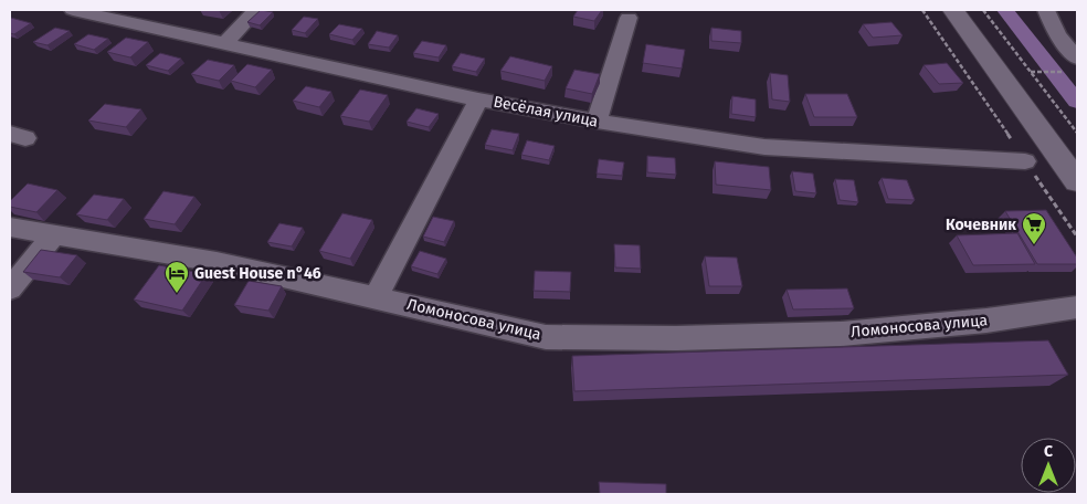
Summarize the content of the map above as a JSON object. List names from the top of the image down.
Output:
{
  "streets": {
    "street": ["Весёлая улица", "Ломоносова улица"]
  },
  "places": {
    "supermarket": ["Кочевник"],
    "hotel": ["Guest House n°46"]
  },
  "north": "top"
}
